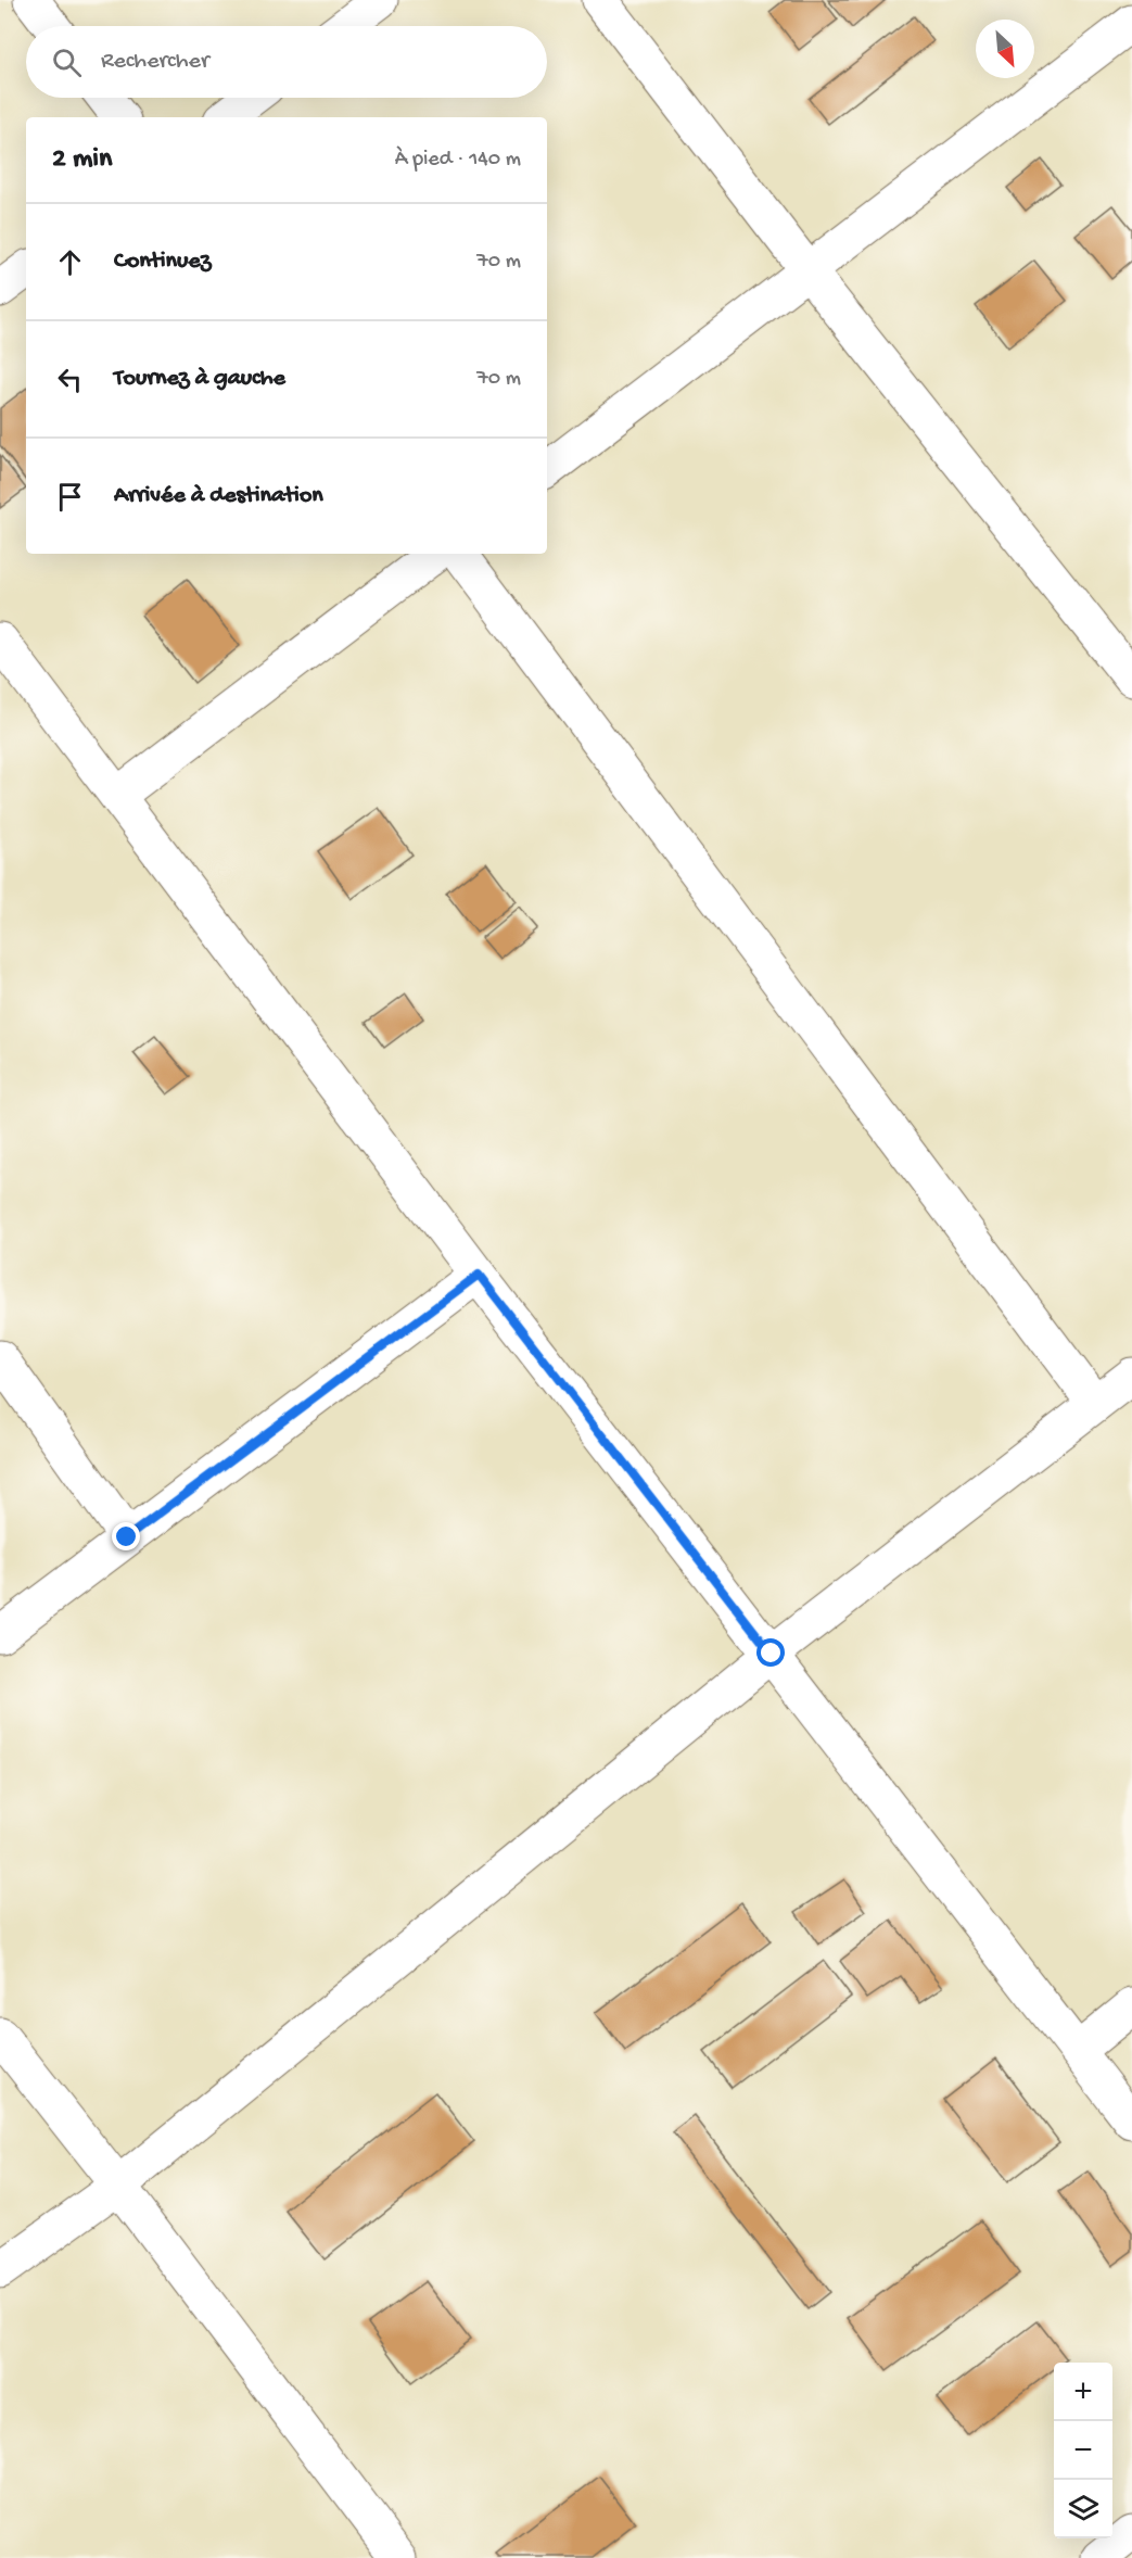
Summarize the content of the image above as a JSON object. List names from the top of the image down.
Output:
{
  "north": "bottom right",
  "page": {
    "search": "Rechercher",
    "heading": ["2 min", "À pied · 140 m"],
    "list": [
      ["Continuez", "70 m"],
      ["Tournez à gauche", "70 m"],
      "Arrivée à destination"
    ],
    "map_buttons": ["+", "−"]
  }
}
